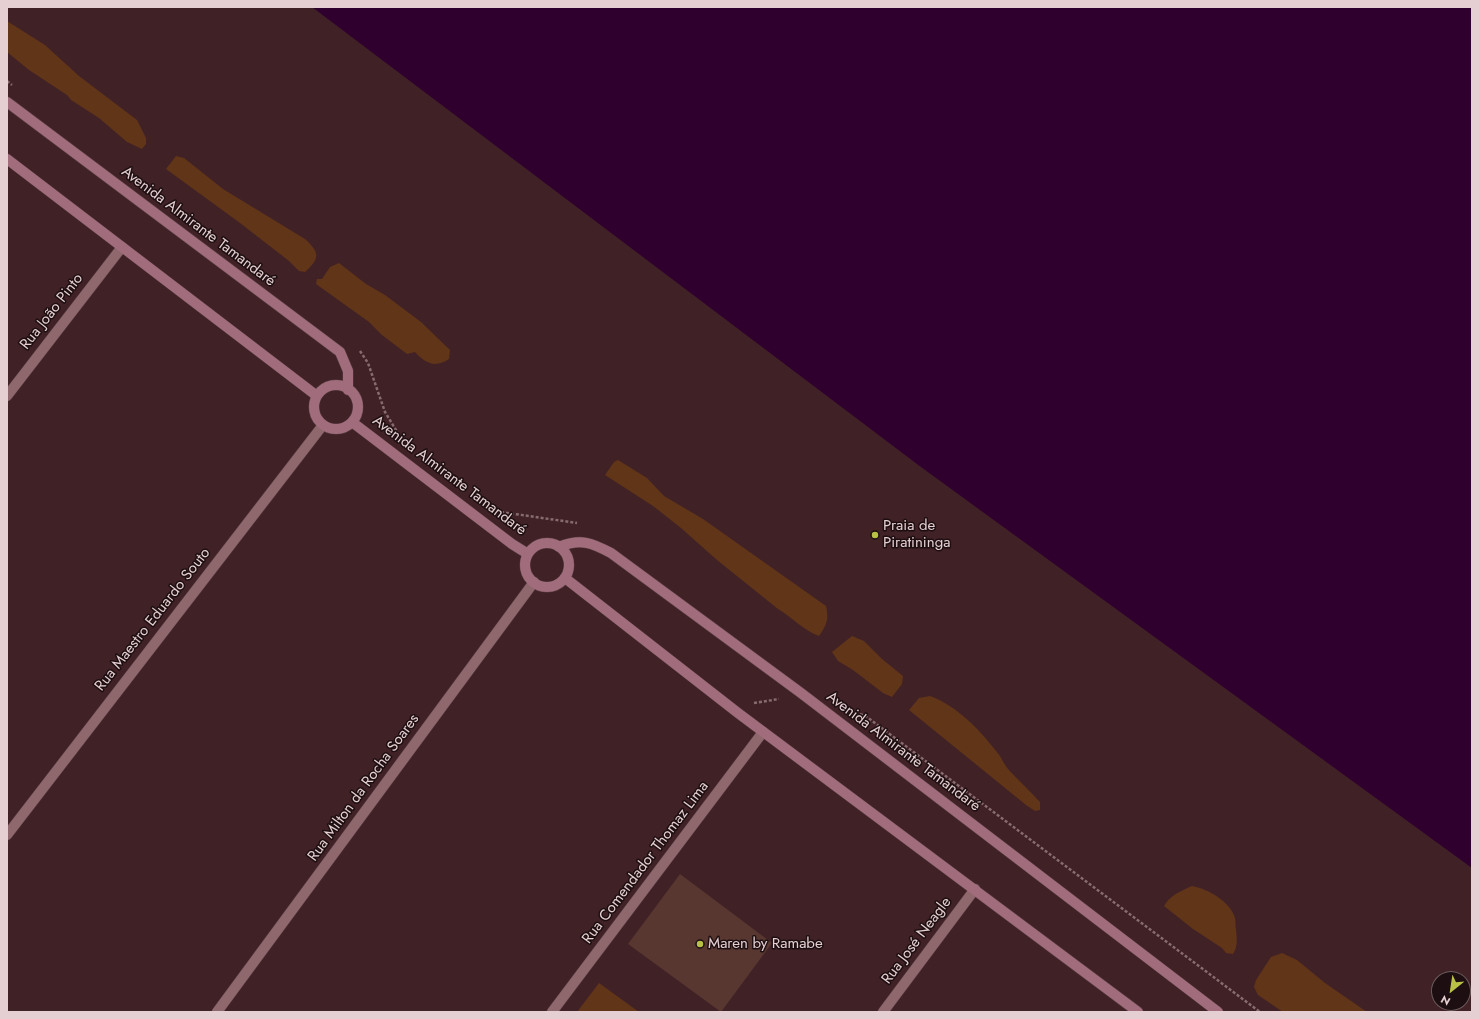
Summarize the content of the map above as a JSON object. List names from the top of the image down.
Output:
{
  "streets": {
    "street": [
      "Avenida Almirante Tamandaré",
      "Rua João Pinto",
      "Rua Maestro Eduardo Souto",
      "Rua Milton da Rocha Soares",
      "Rua Comendador Thomaz Lima",
      "Rua José Neagle"
    ]
  },
  "crossings": [
    ["Avenida Almirante Tamandaré", "Rua Maestro Eduardo Souto"],
    ["Avenida Almirante Tamandaré", "Rua Milton da Rocha Soares"]
  ],
  "places": ["Praia de Piratininga", "Maren by Ramabe"],
  "north": "bottom left"
}
